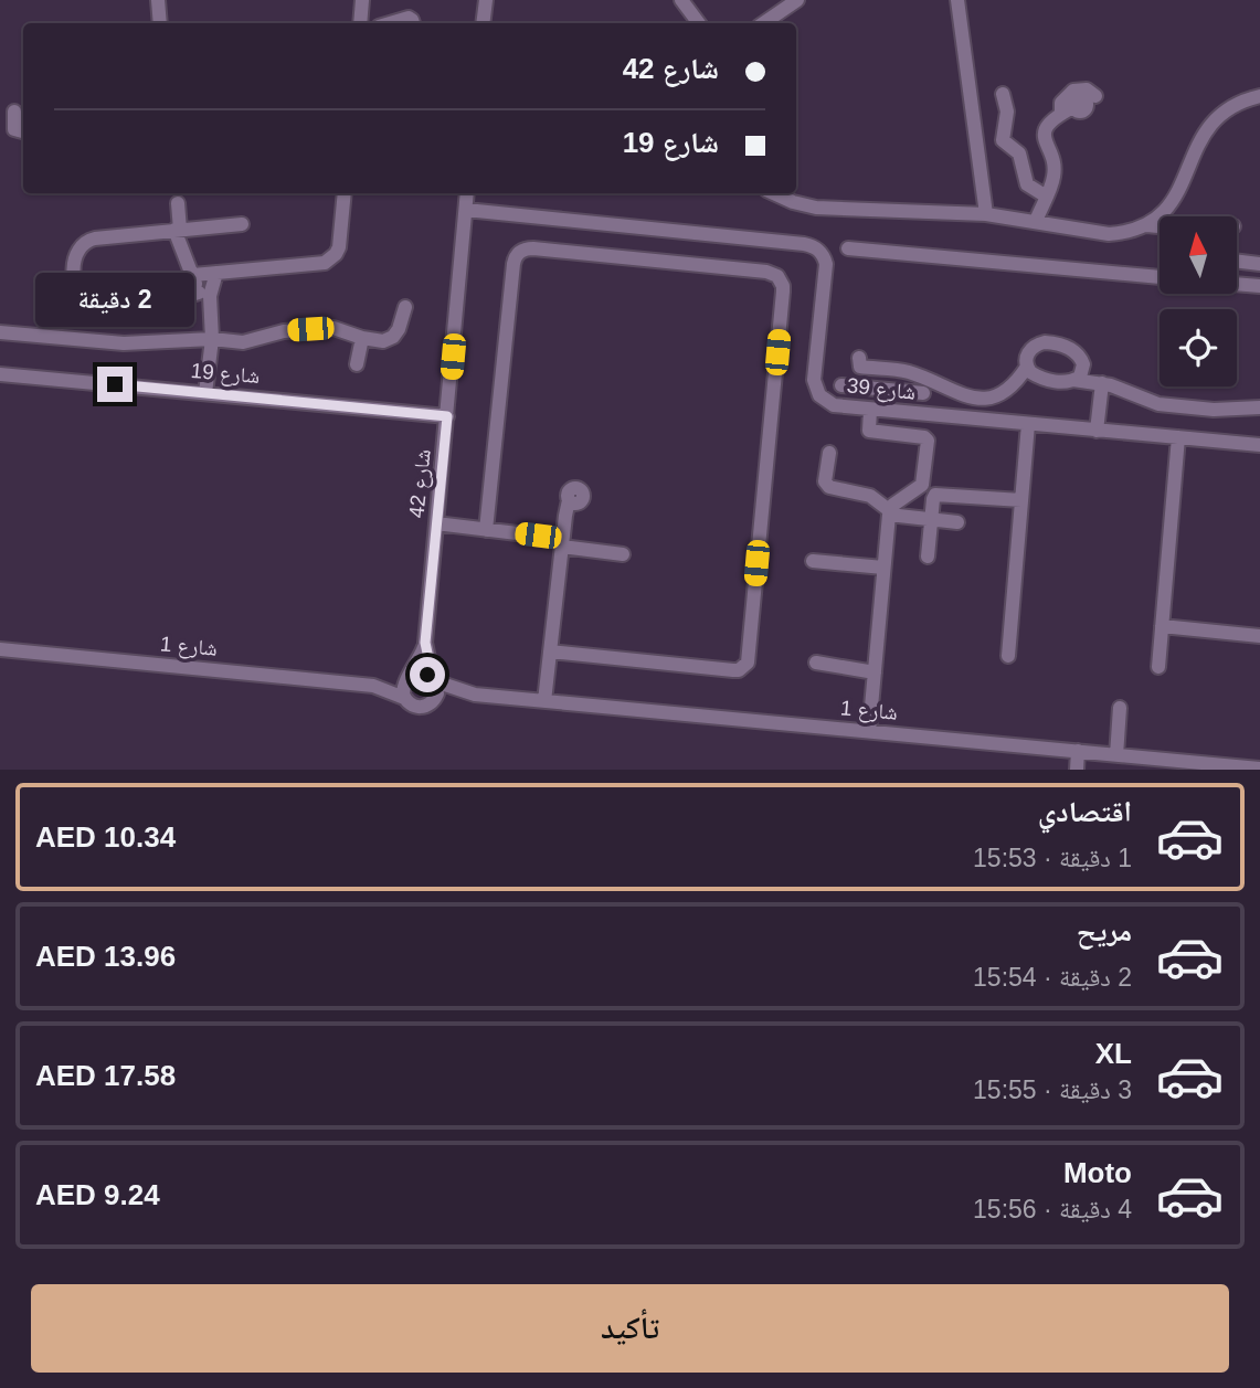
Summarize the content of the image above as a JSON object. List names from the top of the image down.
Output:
{
  "streets": {
    "street": [
      "شارع 19",
      "شارع 39",
      "شارع 42",
      "شارع 1"
    ]
  },
  "crossings": [
    ["شارع 19", "شارع 42"],
    ["شارع 39", "شارع 42"],
    ["شارع 42", "شارع 1"]
  ],
  "north": "top",
  "page": {
    "banner": ["شارع 42", "شارع 19"],
    "bubble": "2 دقيقة",
    "list": [
      {
        "name": "اقتصادي",
        "note": "1 دقيقة · 15:53",
        "value": "AED 10.34"
      },
      {
        "name": "مريح",
        "note": "2 دقيقة · 15:54",
        "value": "AED 13.96"
      },
      {
        "name": "XL",
        "note": "3 دقيقة · 15:55",
        "value": "AED 17.58"
      },
      {
        "name": "Moto",
        "note": "4 دقيقة · 15:56",
        "value": "AED 9.24"
      }
    ],
    "buttons": "تأكيد"
  }
}
